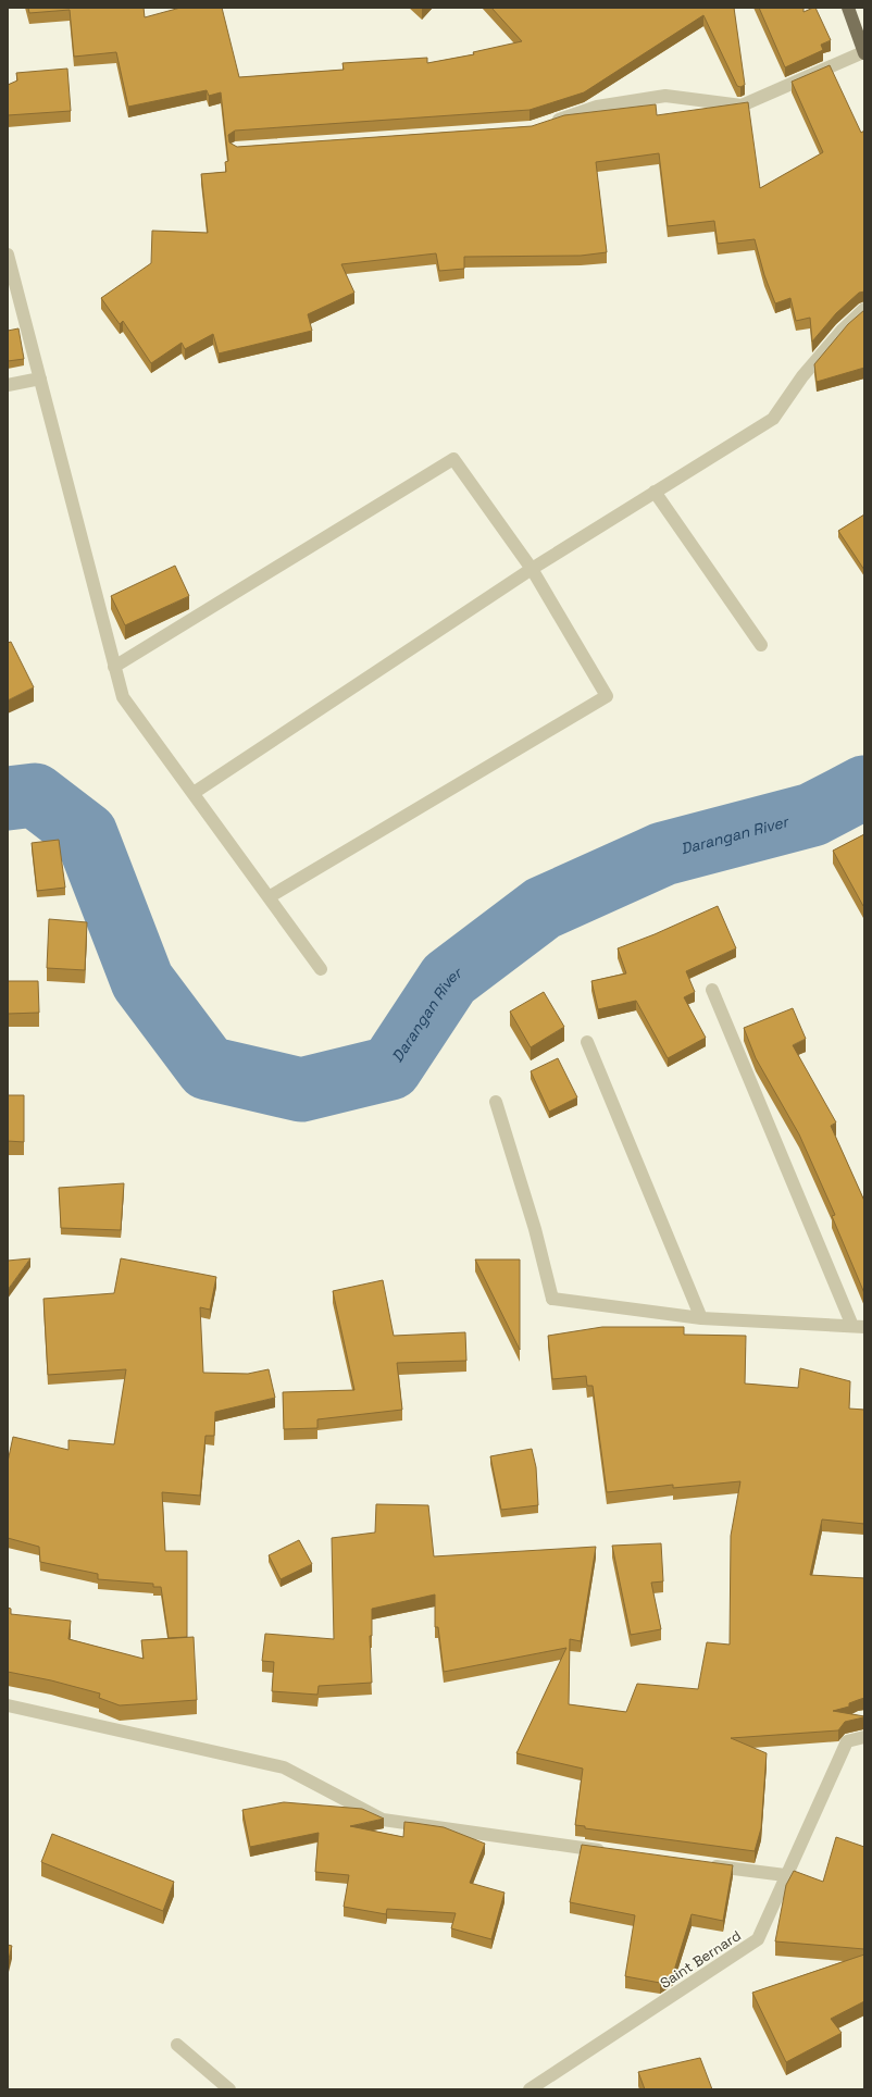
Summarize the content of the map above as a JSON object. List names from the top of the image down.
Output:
{
  "streets": {
    "street": ["Saint Bernard"]
  },
  "water": ["Darangan River"]
}
